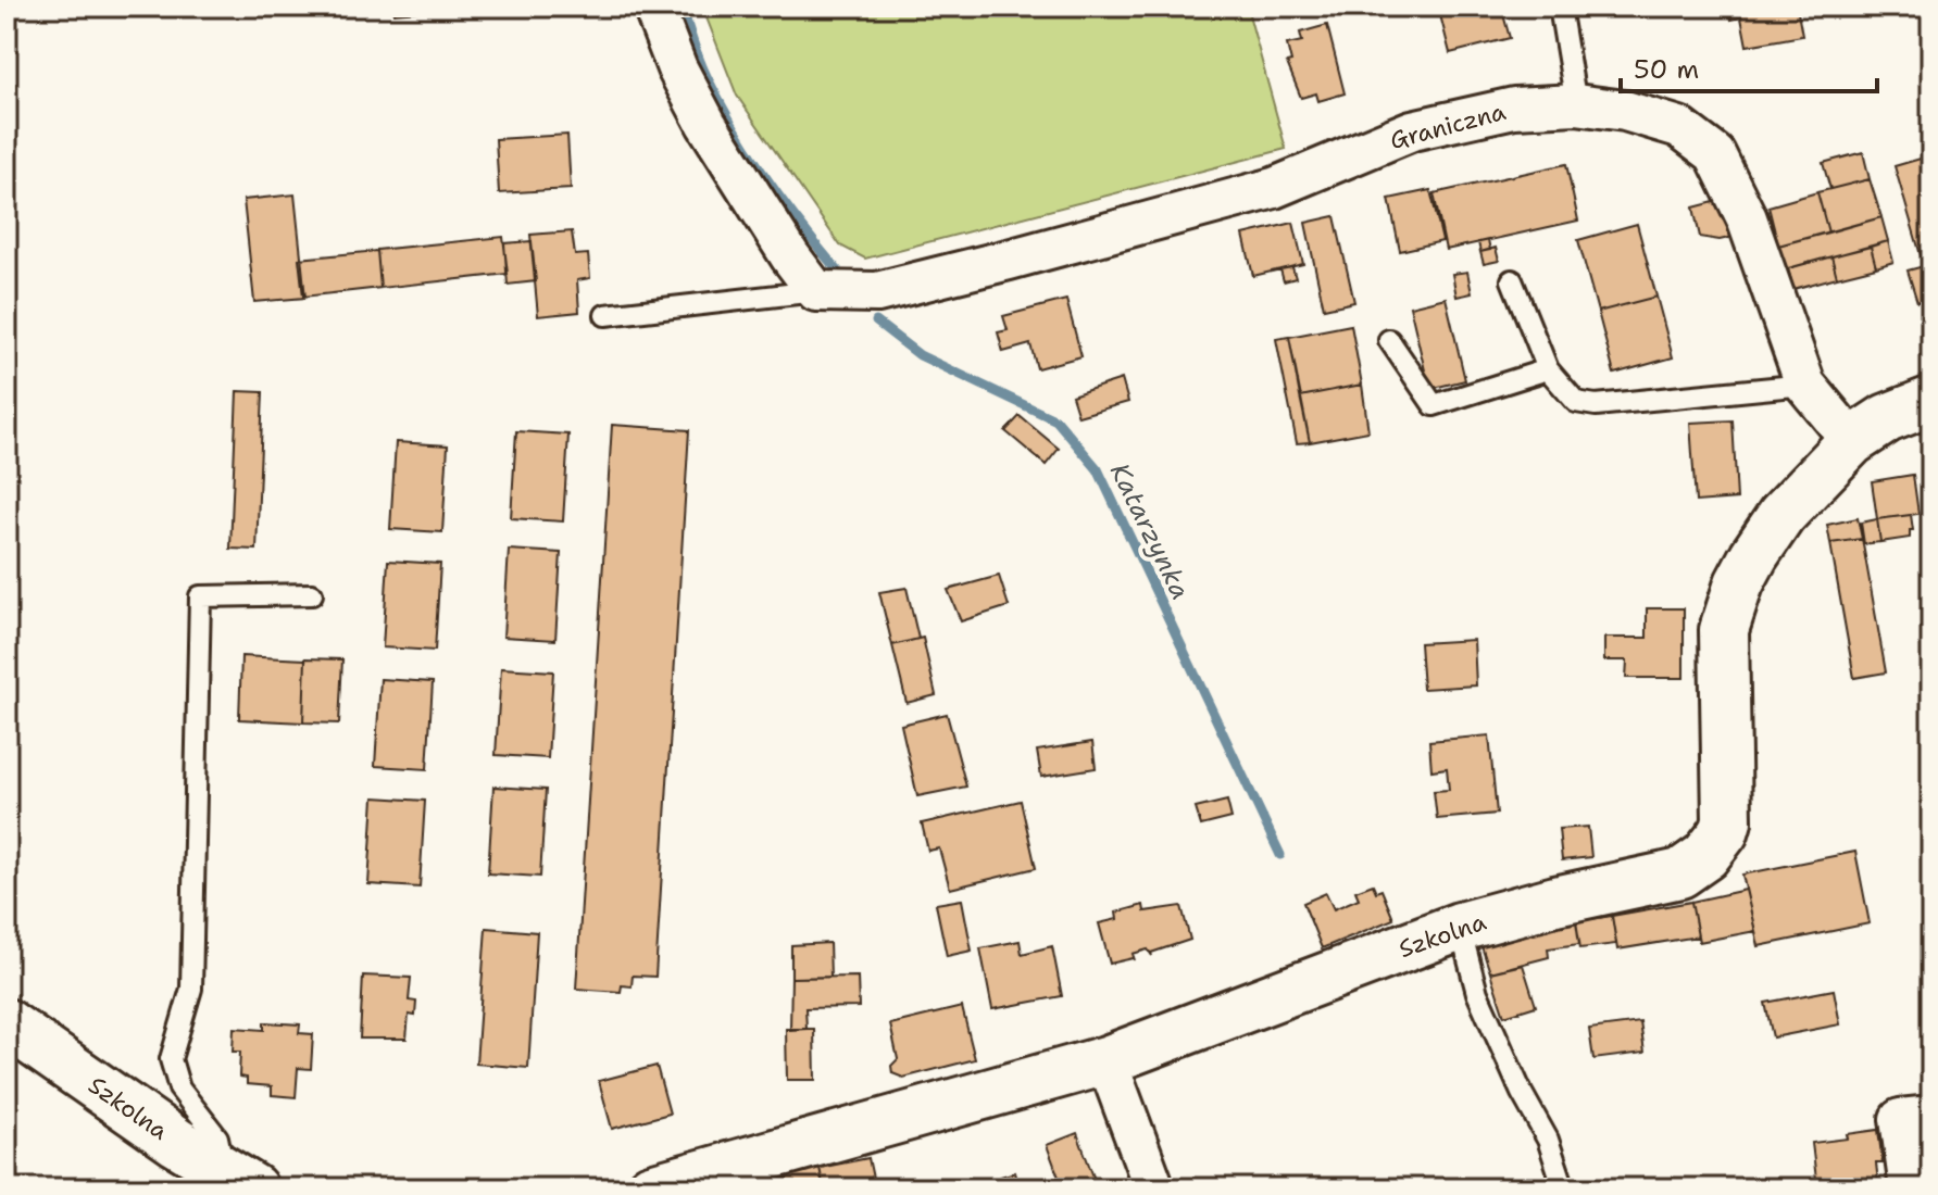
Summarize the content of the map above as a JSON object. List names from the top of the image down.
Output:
{
  "streets": {
    "street": ["Graniczna", "Szkolna"]
  },
  "crossings": [
    ["Graniczna", "Szkolna"]
  ],
  "water": ["Katarzynka"],
  "scale_bar": "50 m"
}
